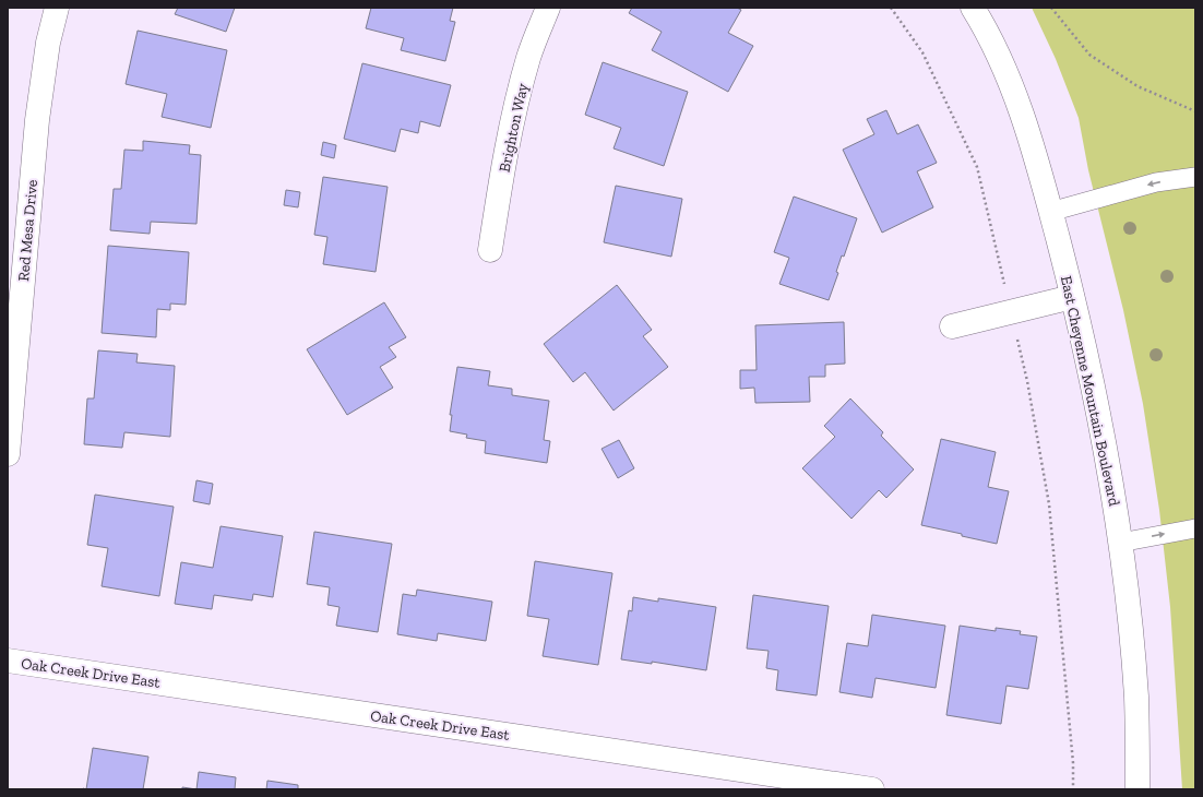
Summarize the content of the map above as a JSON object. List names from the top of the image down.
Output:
{
  "streets": {
    "street": [
      "Brighton Way",
      "Red Mesa Drive",
      "East Cheyenne Mountain Boulevard",
      "Oak Creek Drive East"
    ]
  }
}
